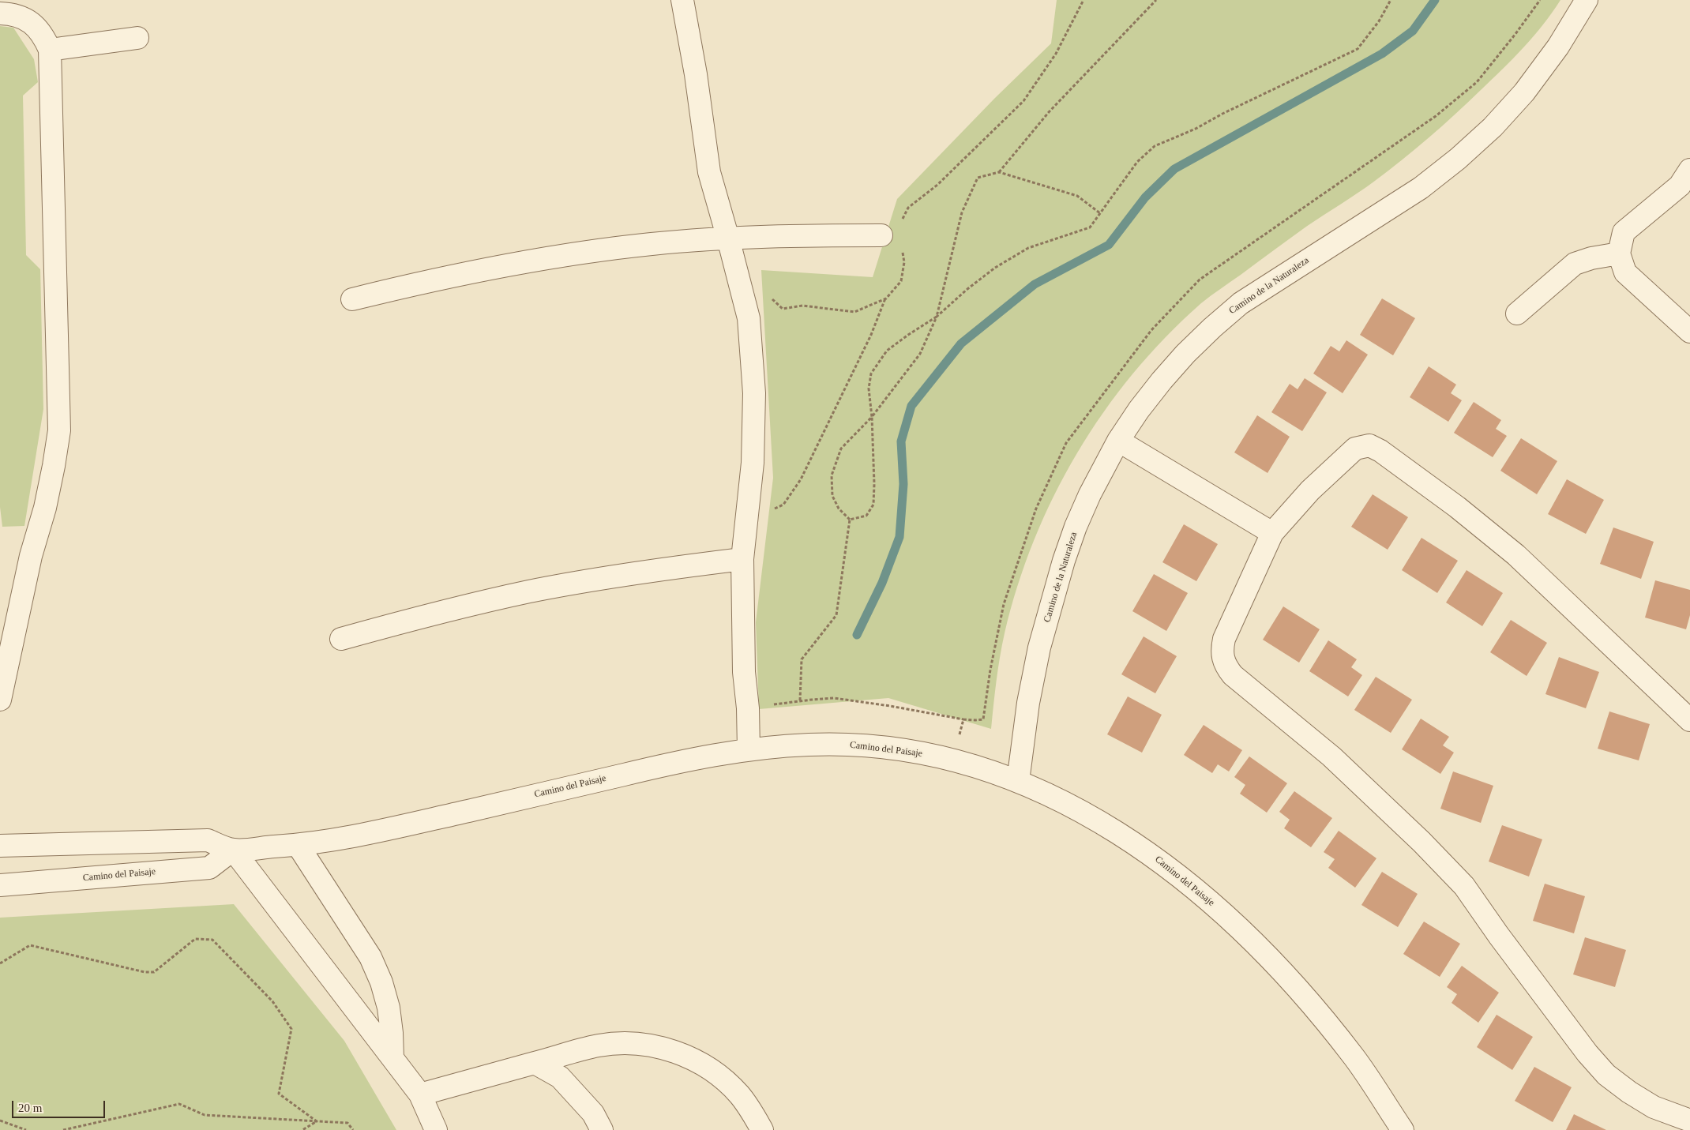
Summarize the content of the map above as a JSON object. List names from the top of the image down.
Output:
{
  "streets": {
    "street": ["Camino de la Naturaleza", "Camino del Paisaje"]
  },
  "crossings": [
    ["Camino de la Naturaleza", "Camino del Paisaje"]
  ],
  "scale_bar": "20 m"
}
